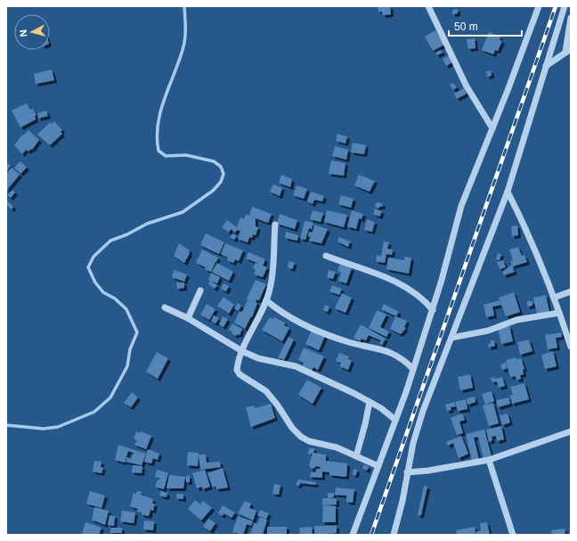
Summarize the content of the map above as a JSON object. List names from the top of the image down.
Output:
{
  "scale_bar": "50 m",
  "north": "left"
}
